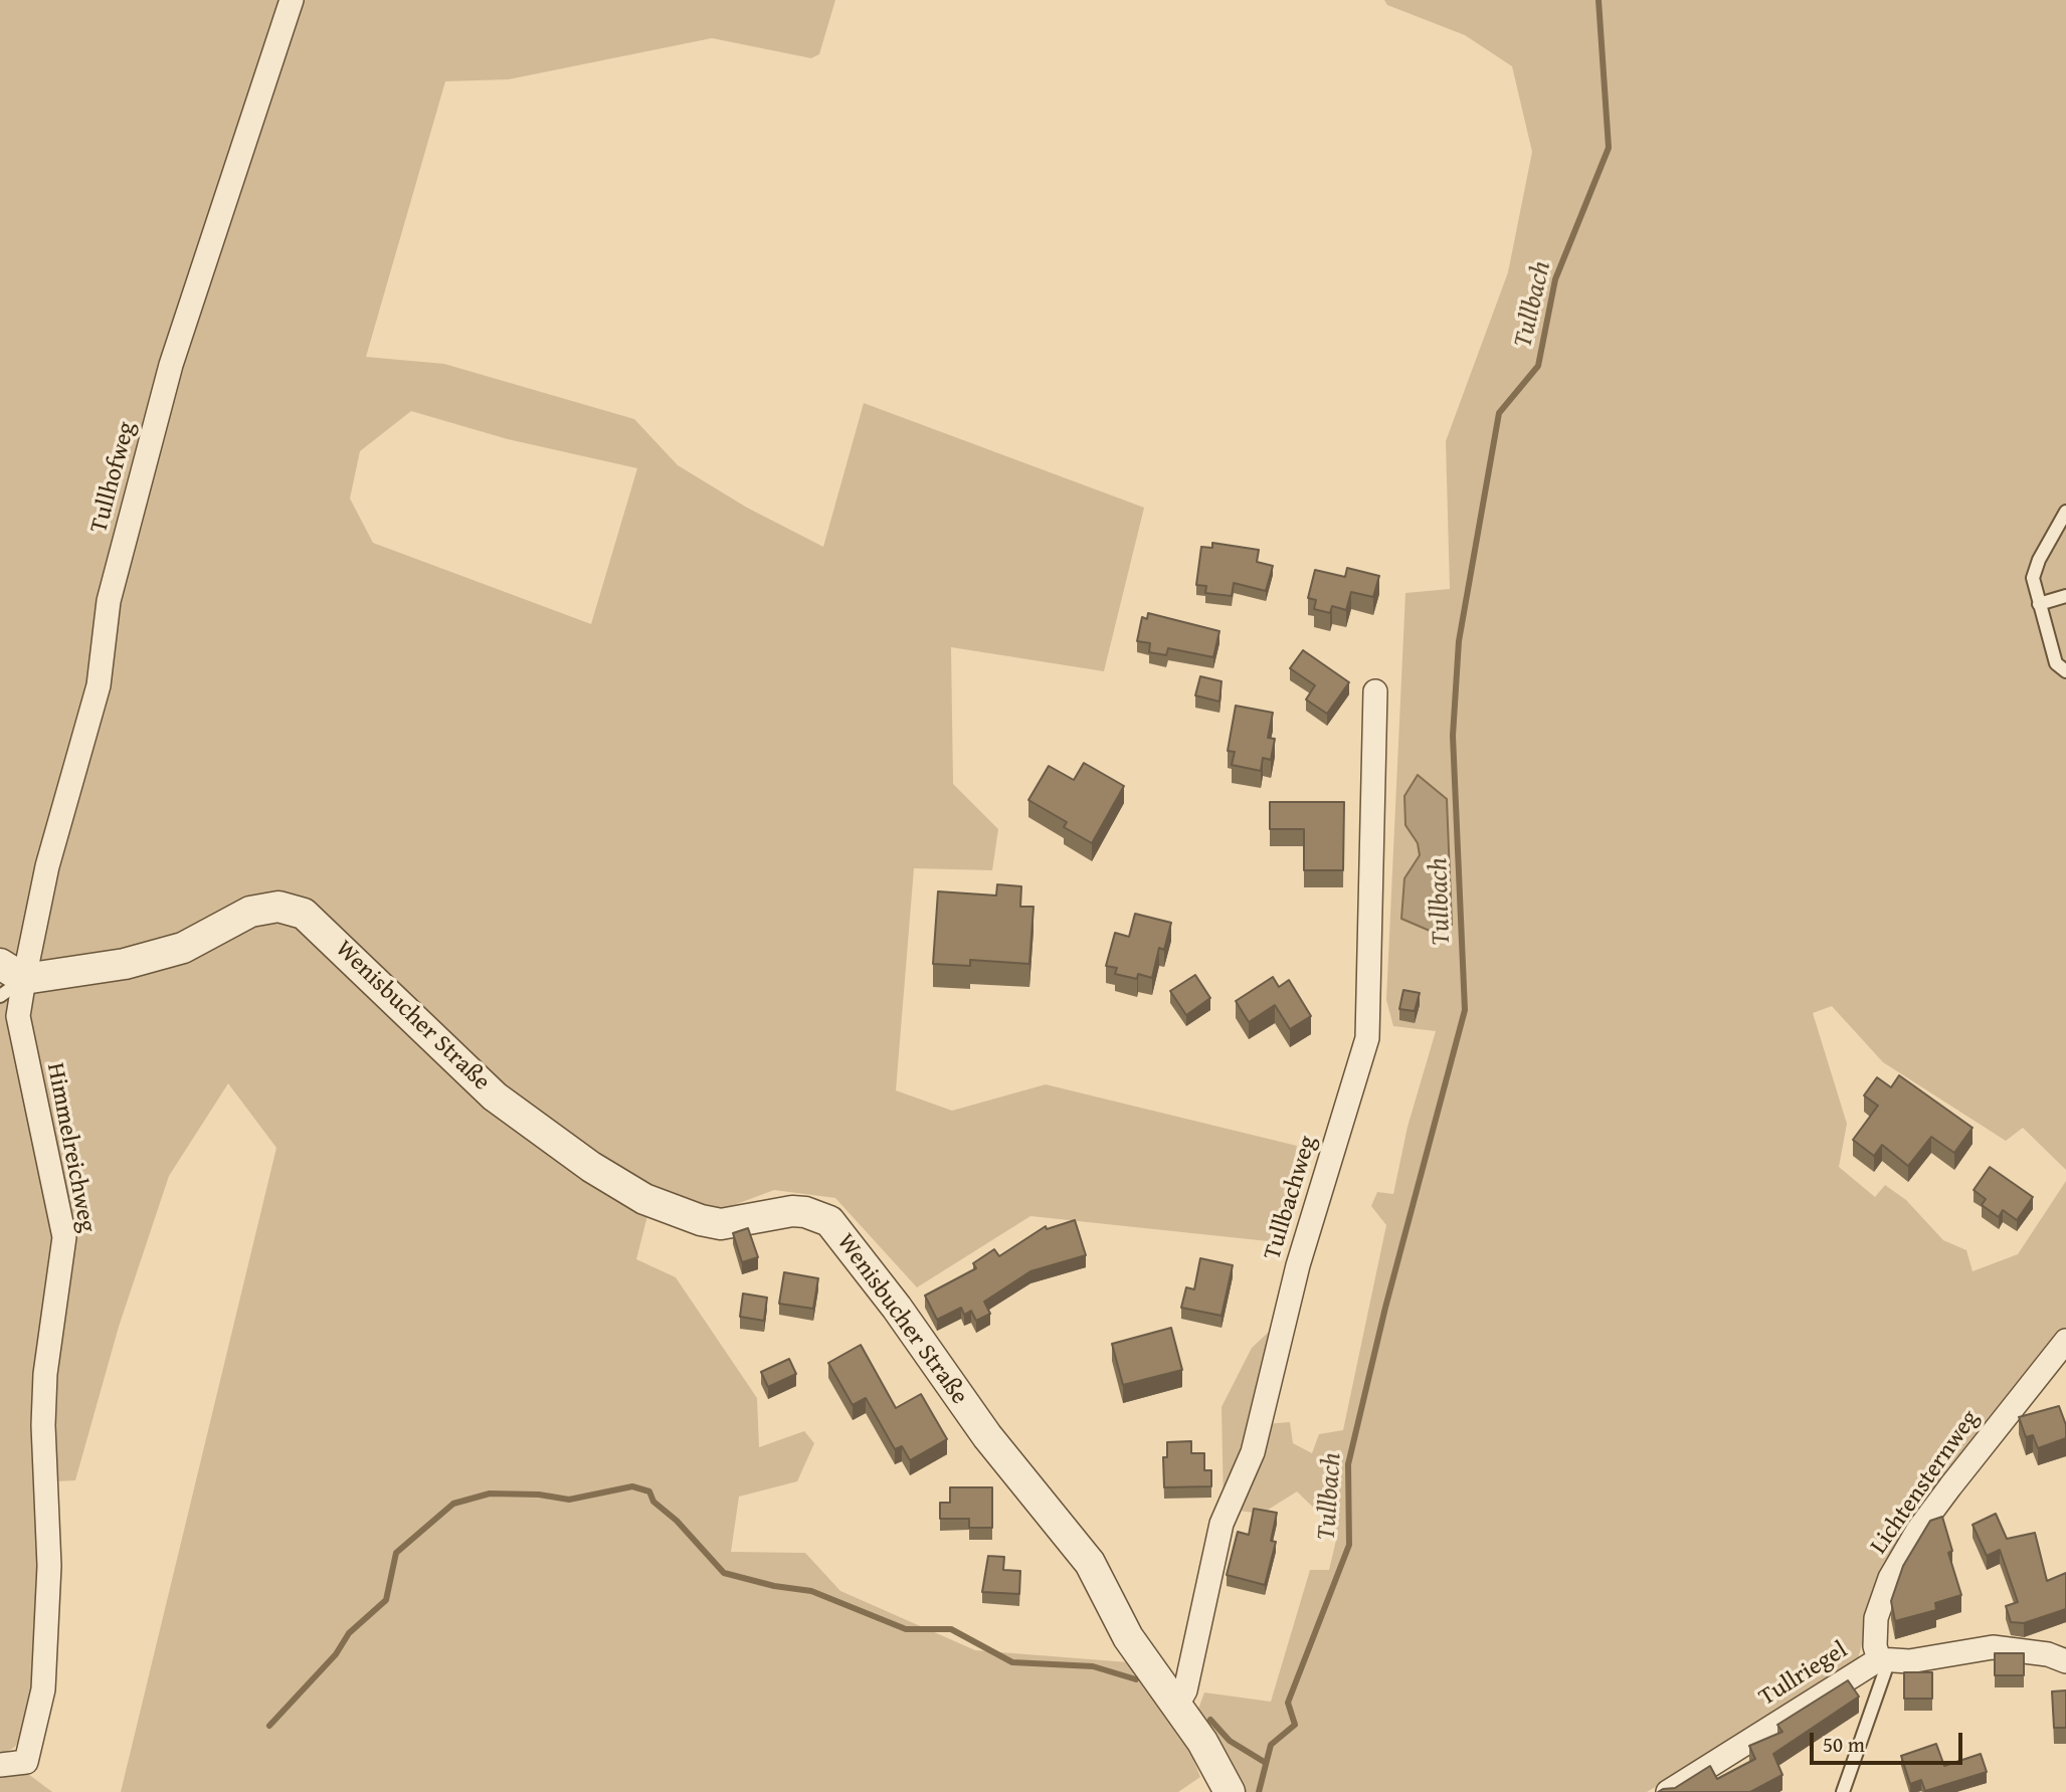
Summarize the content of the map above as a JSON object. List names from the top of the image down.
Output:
{
  "streets": {
    "street": [
      "Tullhofweg",
      "Wenisbucher Straße",
      "Himmelreichweg",
      "Tullbachweg",
      "Lichtensternweg",
      "Tullriegel"
    ]
  },
  "crossings": [
    ["Tullhofweg", "Wenisbucher Straße"],
    ["Tullhofweg", "Himmelreichweg"],
    ["Wenisbucher Straße", "Himmelreichweg"],
    ["Wenisbucher Straße", "Tullbachweg"],
    ["Lichtensternweg", "Tullriegel"]
  ],
  "water": ["Tullbach"],
  "scale_bar": "50 m"
}
